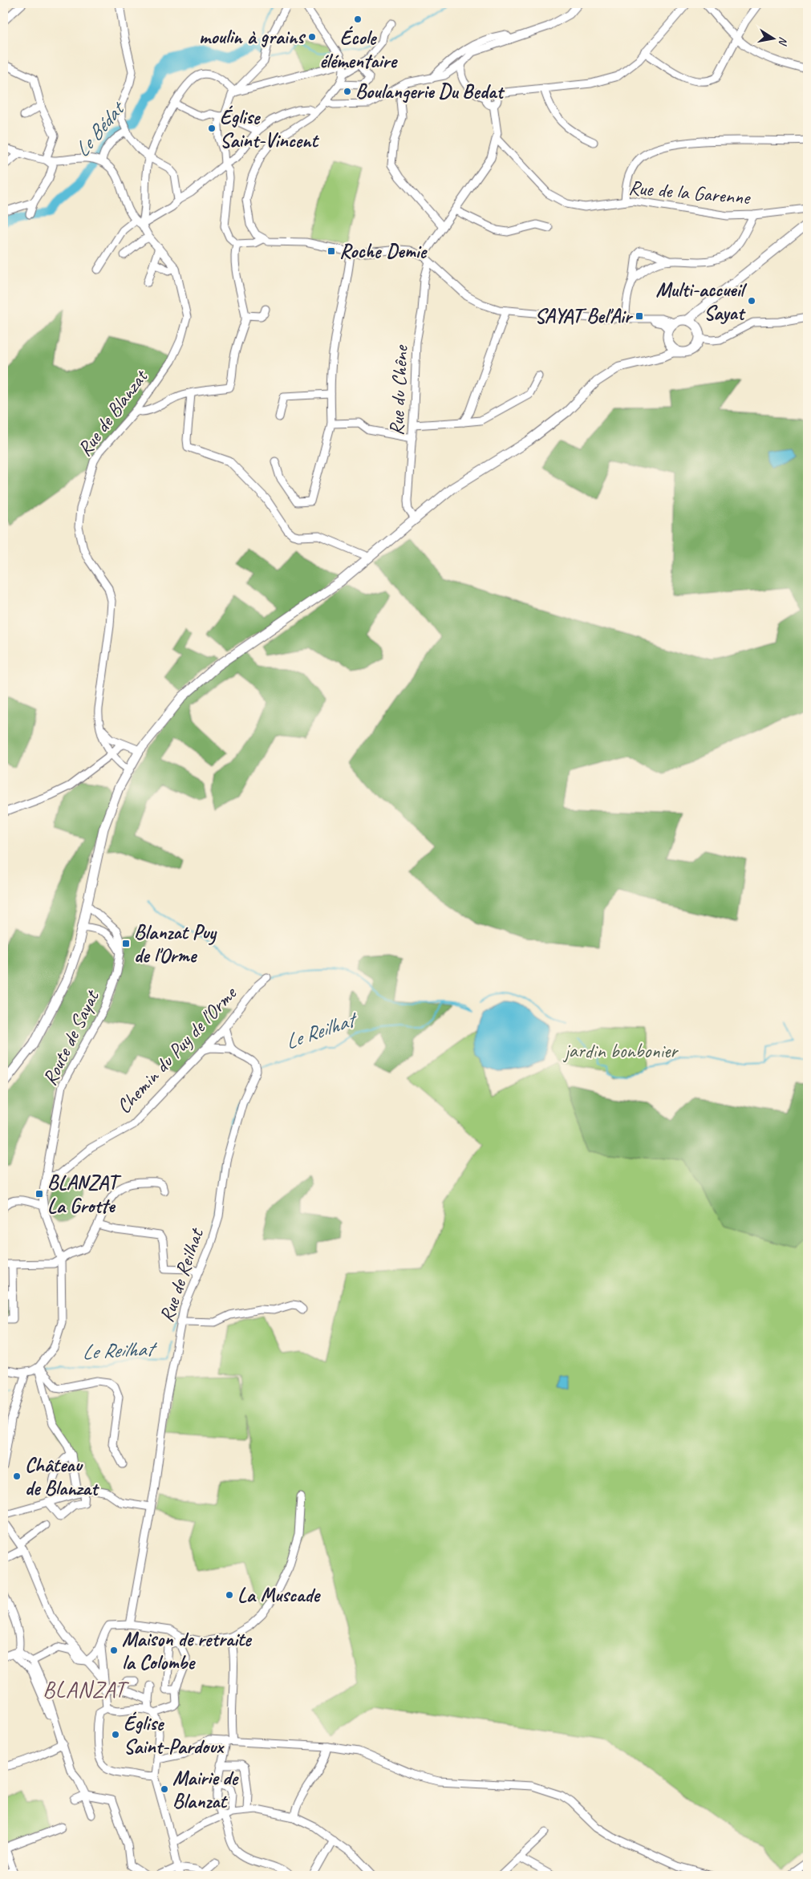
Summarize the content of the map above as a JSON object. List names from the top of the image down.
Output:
{
  "streets": {
    "street": [
      "Rue de la Garenne",
      "Rue du Chêne",
      "Rue de Blanzat",
      "Route de Sayat",
      "Chemin du Puy de l'Orme",
      "Rue de Reilhat"
    ]
  },
  "crossings": [
    ["Route de Sayat", "Chemin du Puy de l'Orme"]
  ],
  "districts": ["BLANZAT"],
  "water": ["Le Bédat", "Le Reilhat"],
  "parks": ["jardin bonbonier"],
  "places": {
    "other": [
      "École élémentaire",
      "moulin à grains",
      "Boulangerie Du Bedat",
      "Église Saint-Vincent",
      "Multi-accueil Sayat",
      "Château de Blanzat",
      "La Muscade",
      "Maison de retraite la Colombe",
      "Église Saint-Pardoux",
      "Mairie de Blanzat"
    ],
    "transit": [
      "Roche Demie",
      "SAYAT Bel'Air",
      "Blanzat Puy de l'Orme",
      "BLANZAT La Grotte"
    ]
  },
  "north": "right"
}
